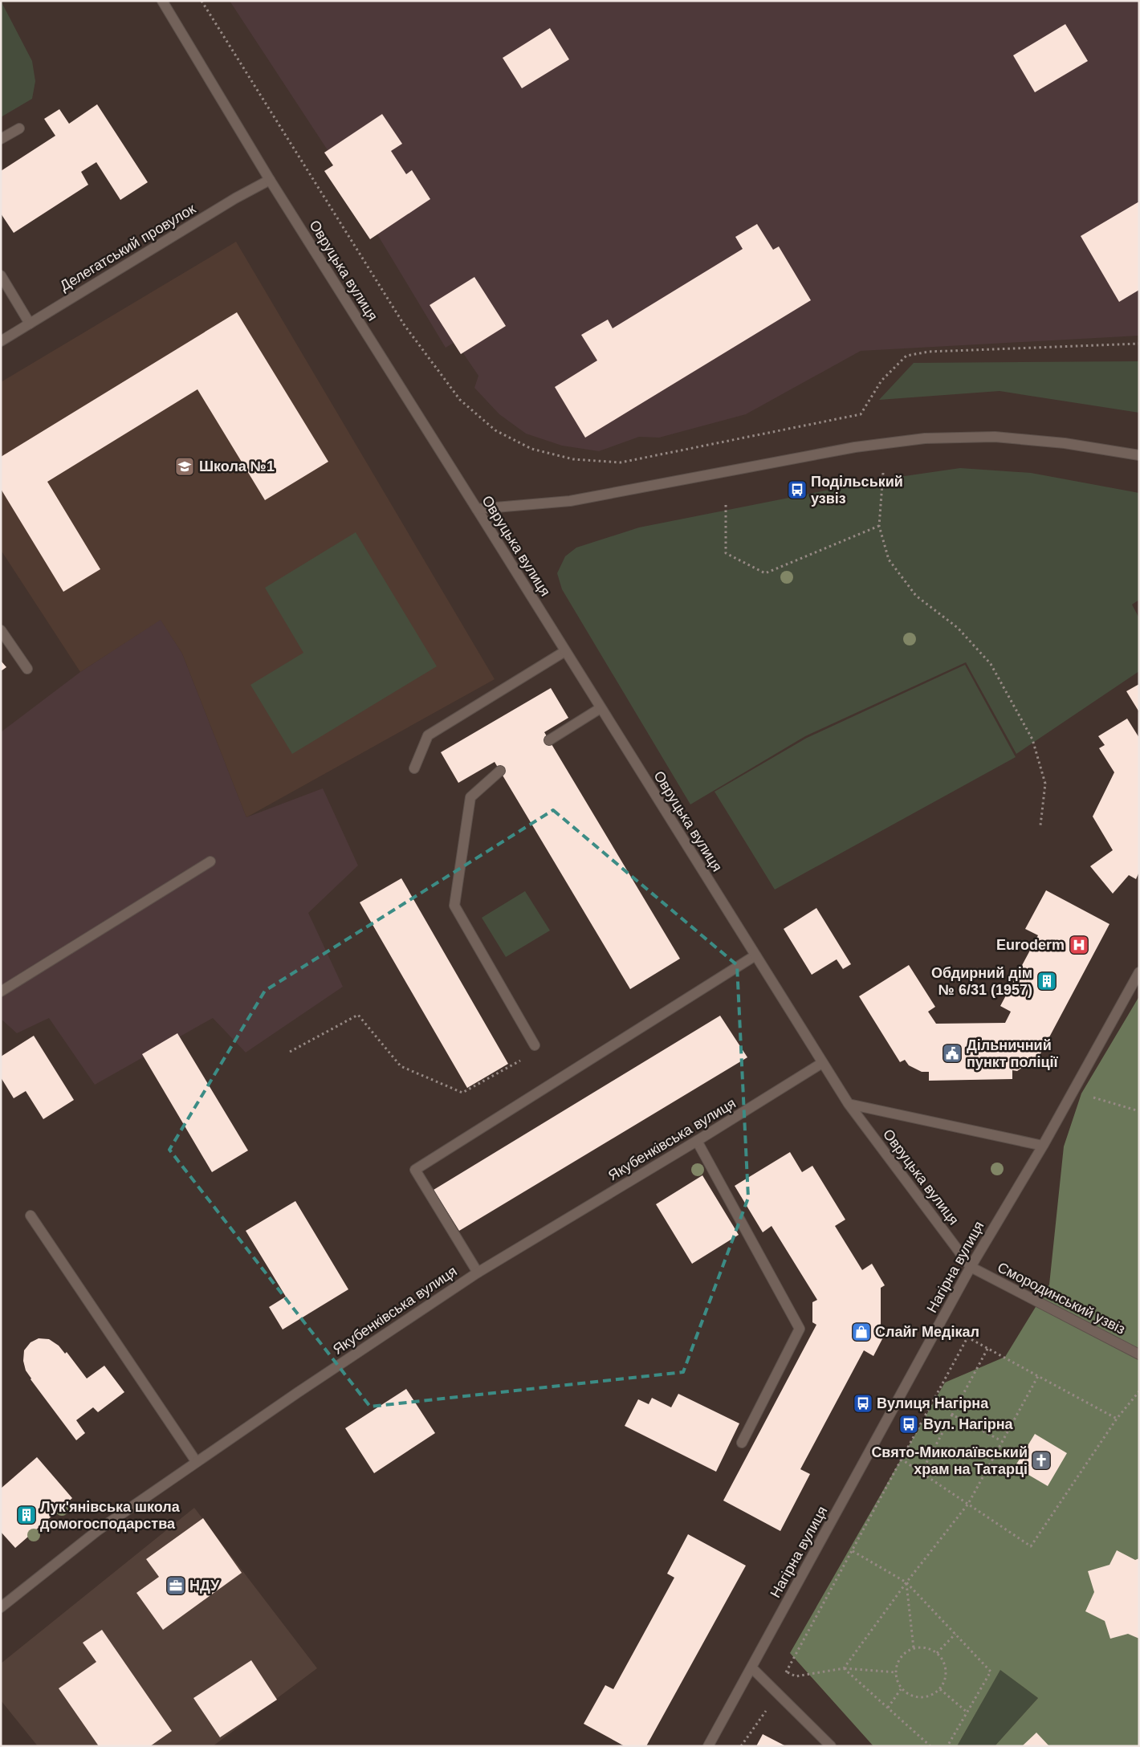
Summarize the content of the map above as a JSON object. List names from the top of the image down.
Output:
{
  "streets": {
    "street": [
      "Делегатський провулок",
      "Овруцька вулиця",
      "Якубенківська вулиця",
      "Нагірна вулиця",
      "Смородинський узвіз"
    ]
  },
  "crossings": [
    ["Делегатський провулок", "Овруцька вулиця"],
    ["Овруцька вулиця", "Якубенківська вулиця"],
    ["Овруцька вулиця", "Нагірна вулиця"],
    ["Овруцька вулиця", "Смородинський узвіз"],
    ["Нагірна вулиця", "Смородинський узвіз"]
  ],
  "places": {
    "school or university": ["Школа №1"],
    "bus stop": ["Подільський узвіз", "Вулиця Нагірна", "Вул. Нагірна"],
    "hospital": ["Euroderm"],
    "building": ["Обдирний дім № 6/31 (1957)", "Лук'янівська школа домогосподарства"],
    "public building": ["Дільничний пункт поліції"],
    "shop": ["Слайг Медікал"],
    "church": ["Свято-Миколаївський храм на Татарці"],
    "office": ["НДУ"]
  }
}
